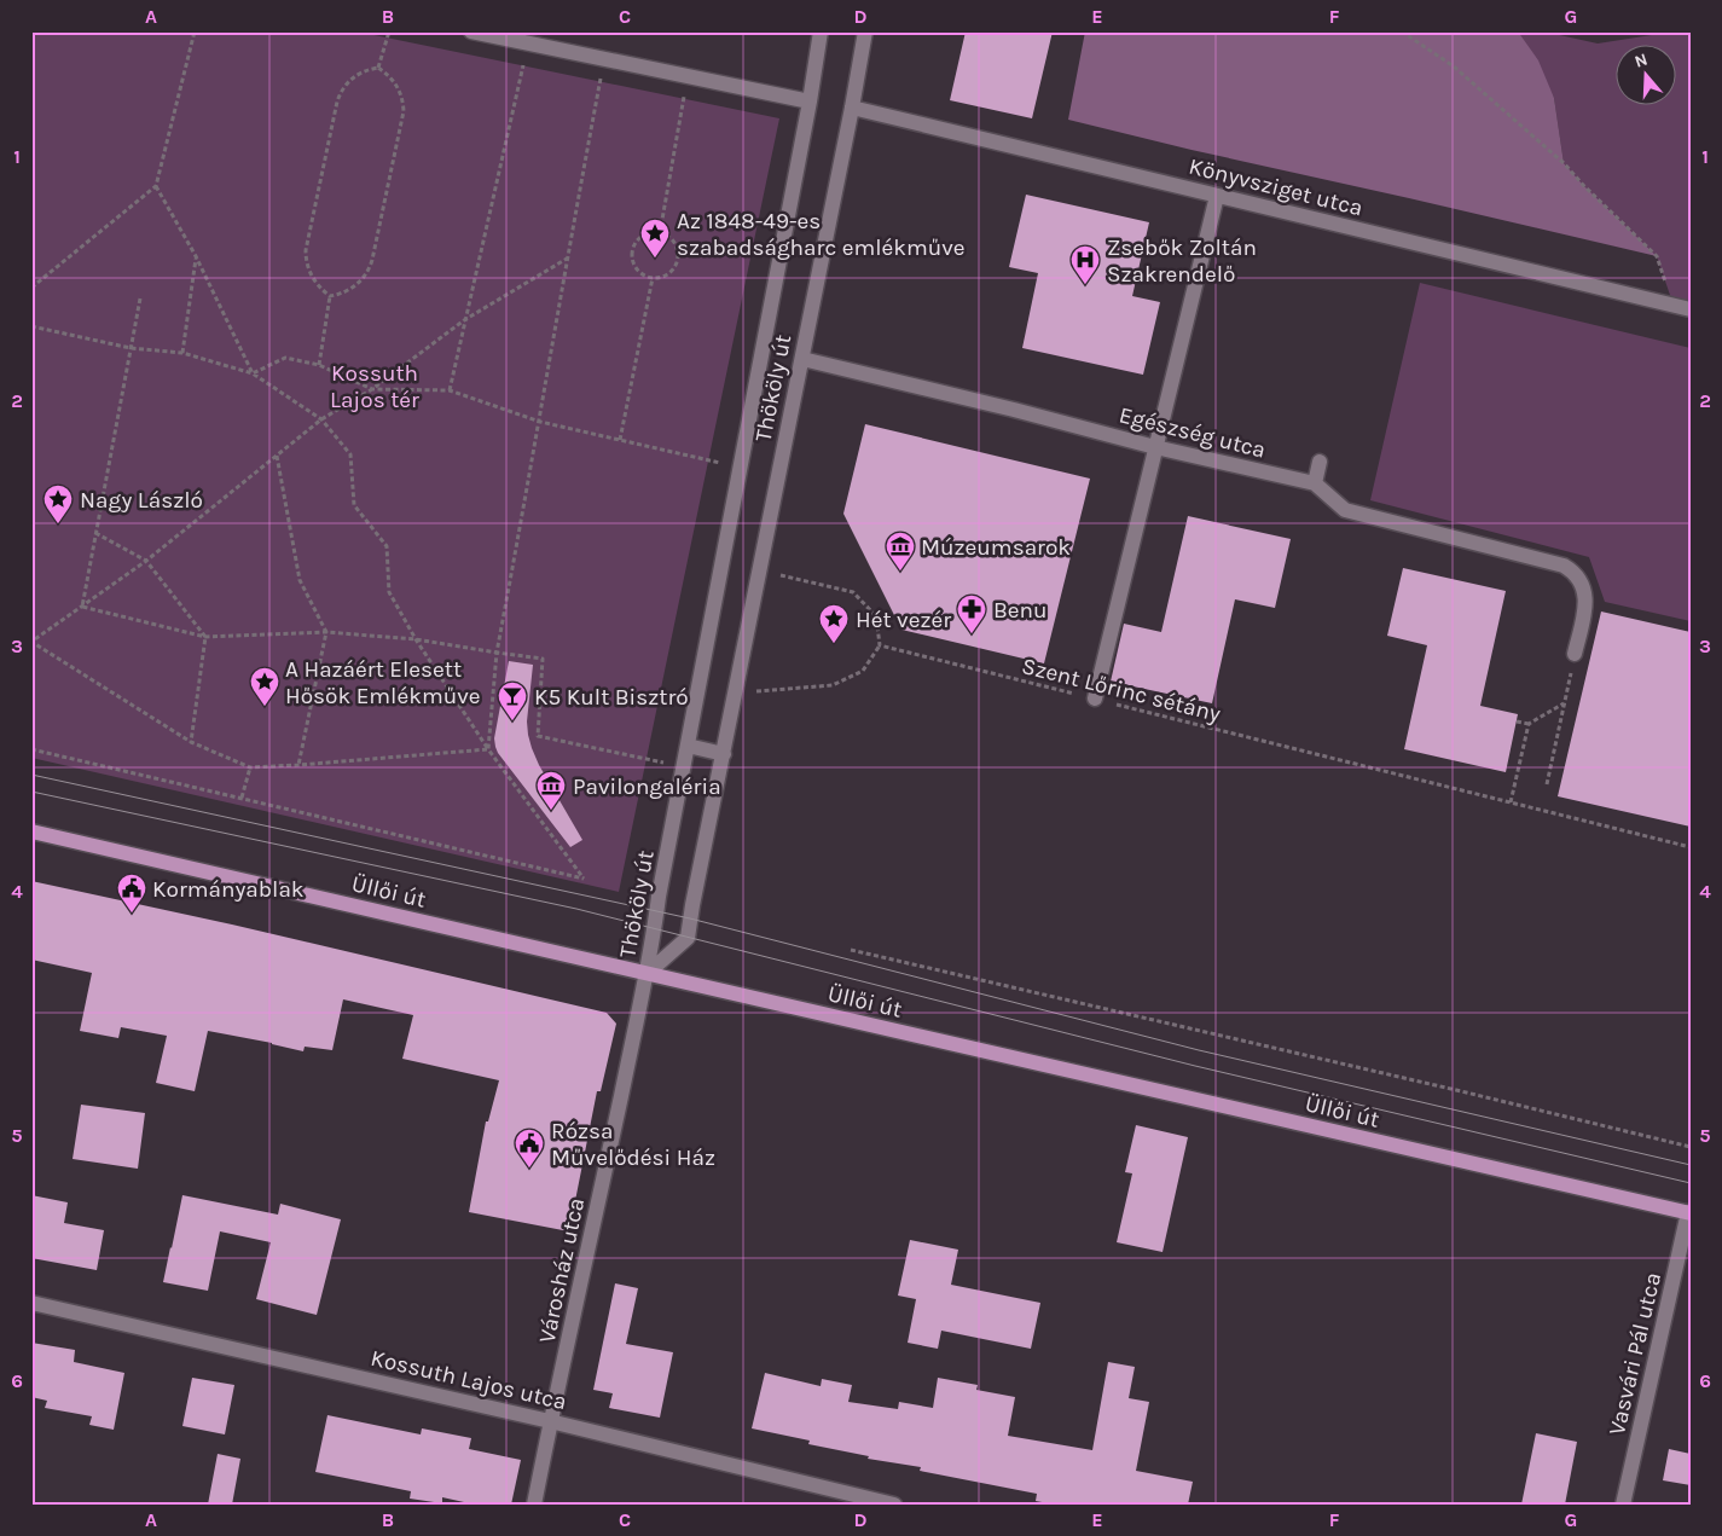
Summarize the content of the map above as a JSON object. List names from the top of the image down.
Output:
{
  "streets": {
    "main road": ["Üllői út"],
    "street": [
      "Könyvsziget utca",
      "Thököly út",
      "Egészség utca",
      "Városház utca",
      "Vasvári Pál utca",
      "Kossuth Lajos utca"
    ],
    "path": ["Szent Lőrinc sétány"]
  },
  "crossings": [
    ["Könyvsziget utca", "Thököly út"],
    ["Thököly út", "Egészség utca"],
    ["Thököly út", "Üllői út"],
    ["Thököly út", "Városház utca"],
    ["Üllői út", "Városház utca"],
    ["Üllői út", "Vasvári Pál utca"],
    ["Városház utca", "Kossuth Lajos utca"]
  ],
  "parks": ["Kossuth Lajos tér"],
  "places": {
    "place": [
      "Az 1848-49-es szabadságharc emlékműve",
      "Nagy László",
      "Hét vezér",
      "A Hazáért Elesett Hősök Emlékműve"
    ],
    "hospital": ["Zsebők Zoltán Szakrendelő"],
    "museum": ["Múzeumsarok", "Pavilongaléria"],
    "pharmacy": ["Benu"],
    "bar": ["K5 Kult Bisztró"],
    "public building": ["Kormányablak", "Rózsa Művelődési Ház"]
  },
  "north": "top",
  "grid": {
    "columns": [
      "A",
      "B",
      "C",
      "D",
      "E",
      "F",
      "G"
    ],
    "rows": [
      "1",
      "2",
      "3",
      "4",
      "5",
      "6"
    ]
  }
}
